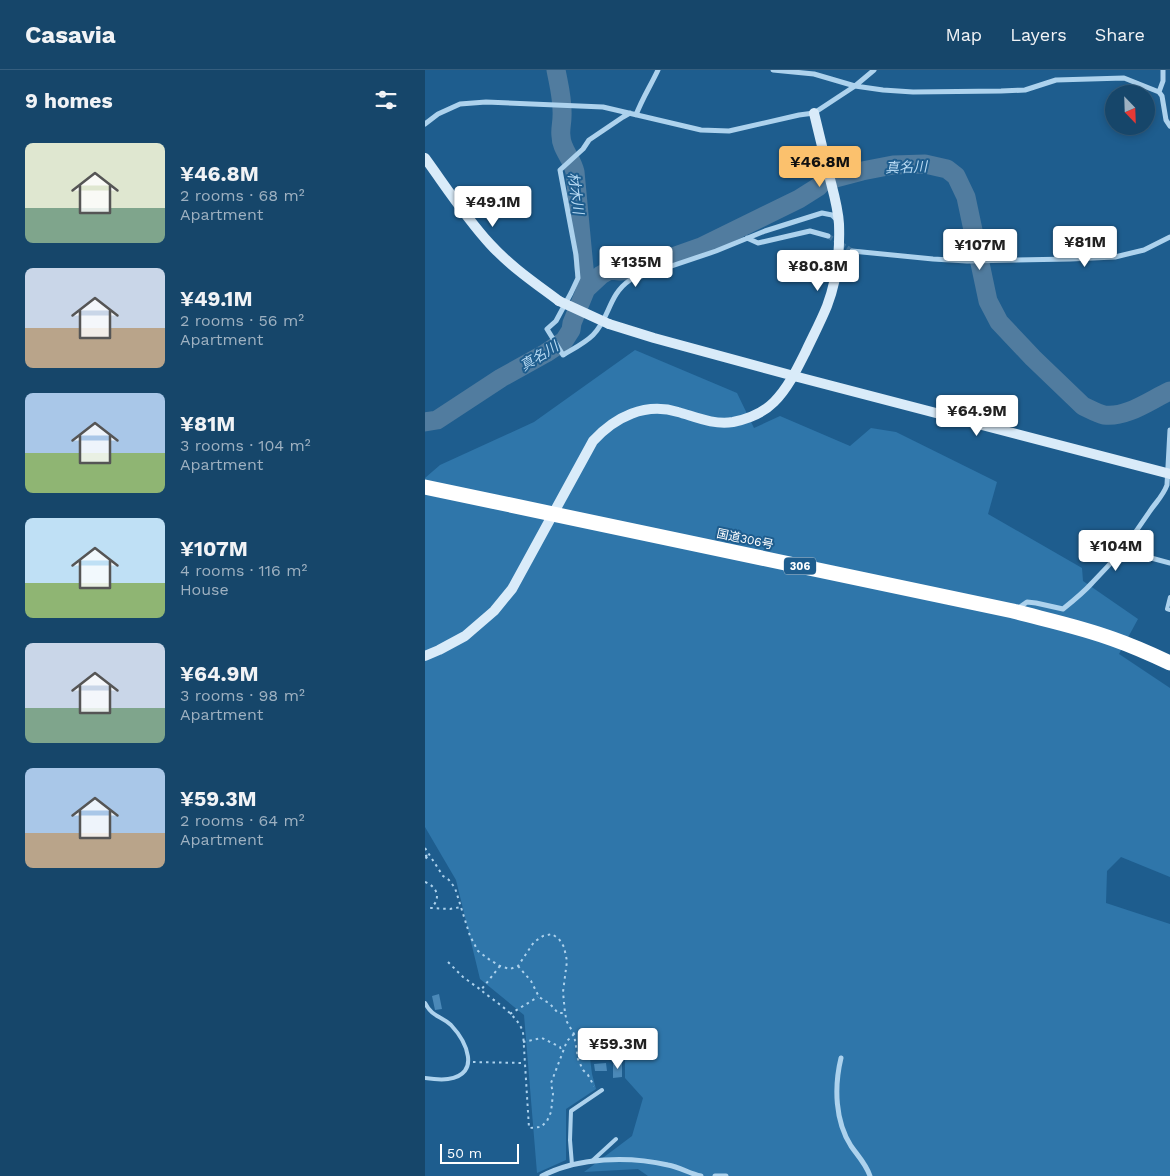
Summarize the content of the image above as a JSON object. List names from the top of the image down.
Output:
{
  "streets": {
    "highway": ["国道306号", "306"]
  },
  "water": ["真名川", "材木川"],
  "scale_bar": "50 m",
  "north": "bottom right",
  "page": {
    "header": "Casavia",
    "nav": ["Map", "Layers", "Share"],
    "heading": "9 homes",
    "list": [
      {
        "name": "¥46.8M",
        "note": "2 rooms · 68 m² · Apartment"
      },
      {
        "name": "¥49.1M",
        "note": "2 rooms · 56 m² · Apartment"
      },
      {
        "name": "¥81M",
        "note": "3 rooms · 104 m² · Apartment"
      },
      {
        "name": "¥107M",
        "note": "4 rooms · 116 m² · House"
      },
      {
        "name": "¥64.9M",
        "note": "3 rooms · 98 m² · Apartment"
      },
      {
        "name": "¥59.3M",
        "note": "2 rooms · 64 m² · Apartment"
      }
    ],
    "price": [
      "¥46.8M",
      "¥49.1M",
      "¥81M",
      "¥107M",
      "¥135M",
      "¥80.8M",
      "¥64.9M",
      "¥104M",
      "¥59.3M"
    ],
    "scale": "50 m"
  }
}
